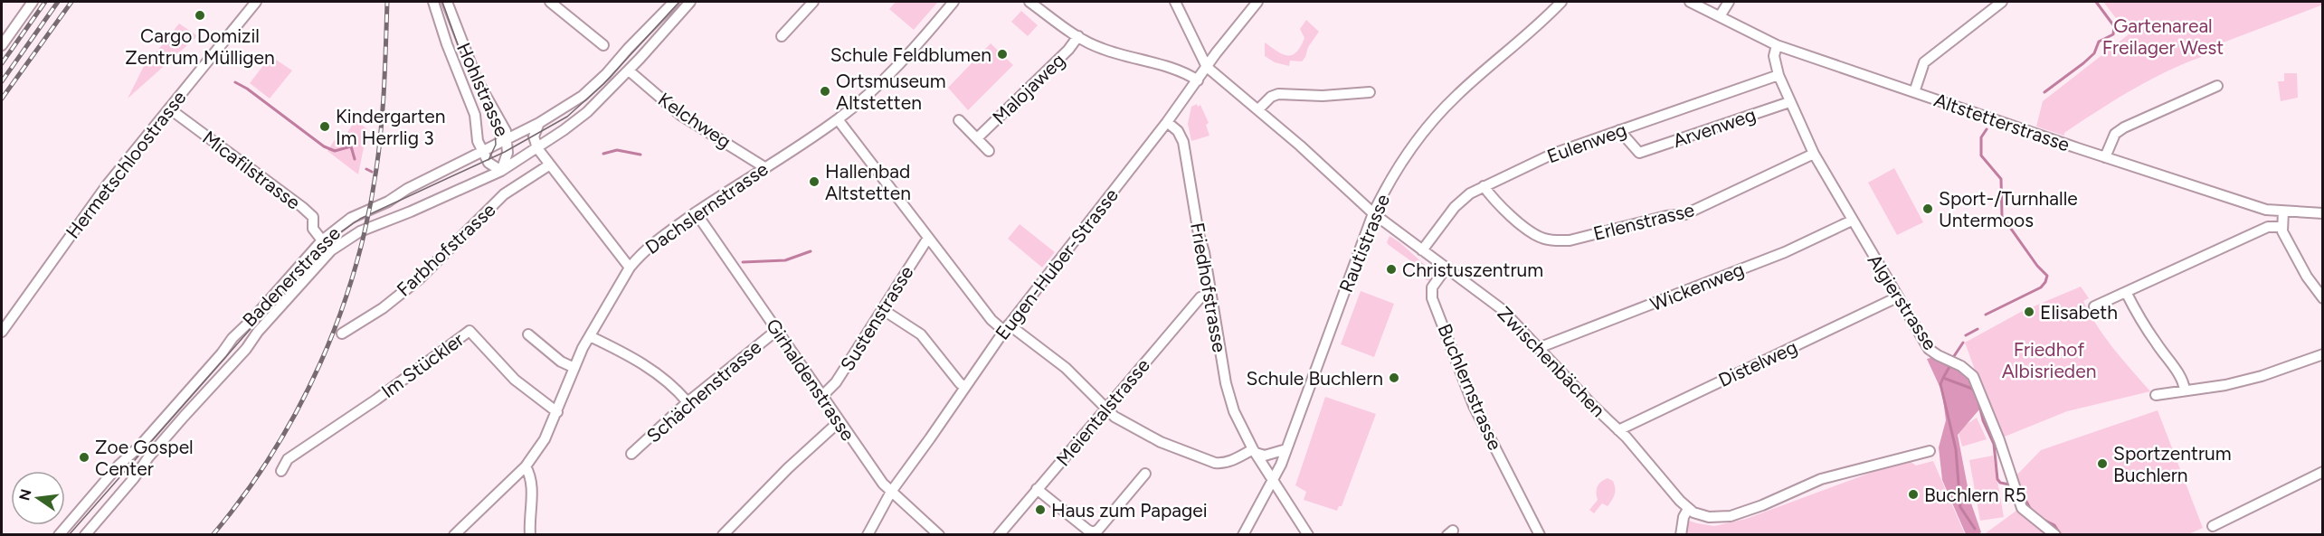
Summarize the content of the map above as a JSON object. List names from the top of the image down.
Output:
{
  "streets": {
    "street": [
      "Malojaweg",
      "Hohlstrasse",
      "Kelchweg",
      "Altstetterstrasse",
      "Arvenweg",
      "Eulenweg",
      "Hermetschloostrasse",
      "Micafilstrasse",
      "Dachslernstrasse",
      "Erlenstrasse",
      "Rautistrasse",
      "Farbhofstrasse",
      "Eugen-Huber-Strasse",
      "Badenerstrasse",
      "Wickenweg",
      "Friedhofstrasse",
      "Algierstrasse",
      "Sustenstrasse",
      "Zwischenbächen",
      "Distelweg",
      "Im Stückler",
      "Girhaldenstrasse",
      "Buchlernstrasse",
      "Schächenstrasse",
      "Meientalstrasse"
    ]
  },
  "crossings": [
    ["Hohlstrasse", "Badenerstrasse"],
    ["Kelchweg", "Dachslernstrasse"],
    ["Kelchweg", "Badenerstrasse"],
    ["Altstetterstrasse", "Algierstrasse"],
    ["Arvenweg", "Eulenweg"],
    ["Arvenweg", "Algierstrasse"],
    ["Eulenweg", "Erlenstrasse"],
    ["Eulenweg", "Algierstrasse"],
    ["Eulenweg", "Zwischenbächen"],
    ["Hermetschloostrasse", "Micafilstrasse"],
    ["Micafilstrasse", "Badenerstrasse"],
    ["Dachslernstrasse", "Im Stückler"],
    ["Dachslernstrasse", "Girhaldenstrasse"],
    ["Erlenstrasse", "Algierstrasse"],
    ["Rautistrasse", "Friedhofstrasse"],
    ["Rautistrasse", "Zwischenbächen"],
    ["Eugen-Huber-Strasse", "Friedhofstrasse"],
    ["Eugen-Huber-Strasse", "Zwischenbächen"],
    ["Eugen-Huber-Strasse", "Girhaldenstrasse"],
    ["Wickenweg", "Algierstrasse"],
    ["Wickenweg", "Zwischenbächen"],
    ["Friedhofstrasse", "Meientalstrasse"],
    ["Algierstrasse", "Distelweg"],
    ["Sustenstrasse", "Girhaldenstrasse"],
    ["Zwischenbächen", "Distelweg"],
    ["Zwischenbächen", "Buchlernstrasse"],
    ["Girhaldenstrasse", "Schächenstrasse"]
  ],
  "parks": ["Gartenareal Freilager West", "Friedhof Albisrieden"],
  "places": [
    "Cargo Domizil Zentrum Mülligen",
    "Schule Feldblumen",
    "Ortsmuseum Altstetten",
    "Kindergarten Im Herrlig 3",
    "Hallenbad Altstetten",
    "Sport-/Turnhalle Untermoos",
    "Christuszentrum",
    "Elisabeth",
    "Schule Buchlern",
    "Zoe Gospel Center",
    "Sportzentrum Buchlern",
    "Buchlern R5",
    "Haus zum Papagei"
  ],
  "north": "left"
}
